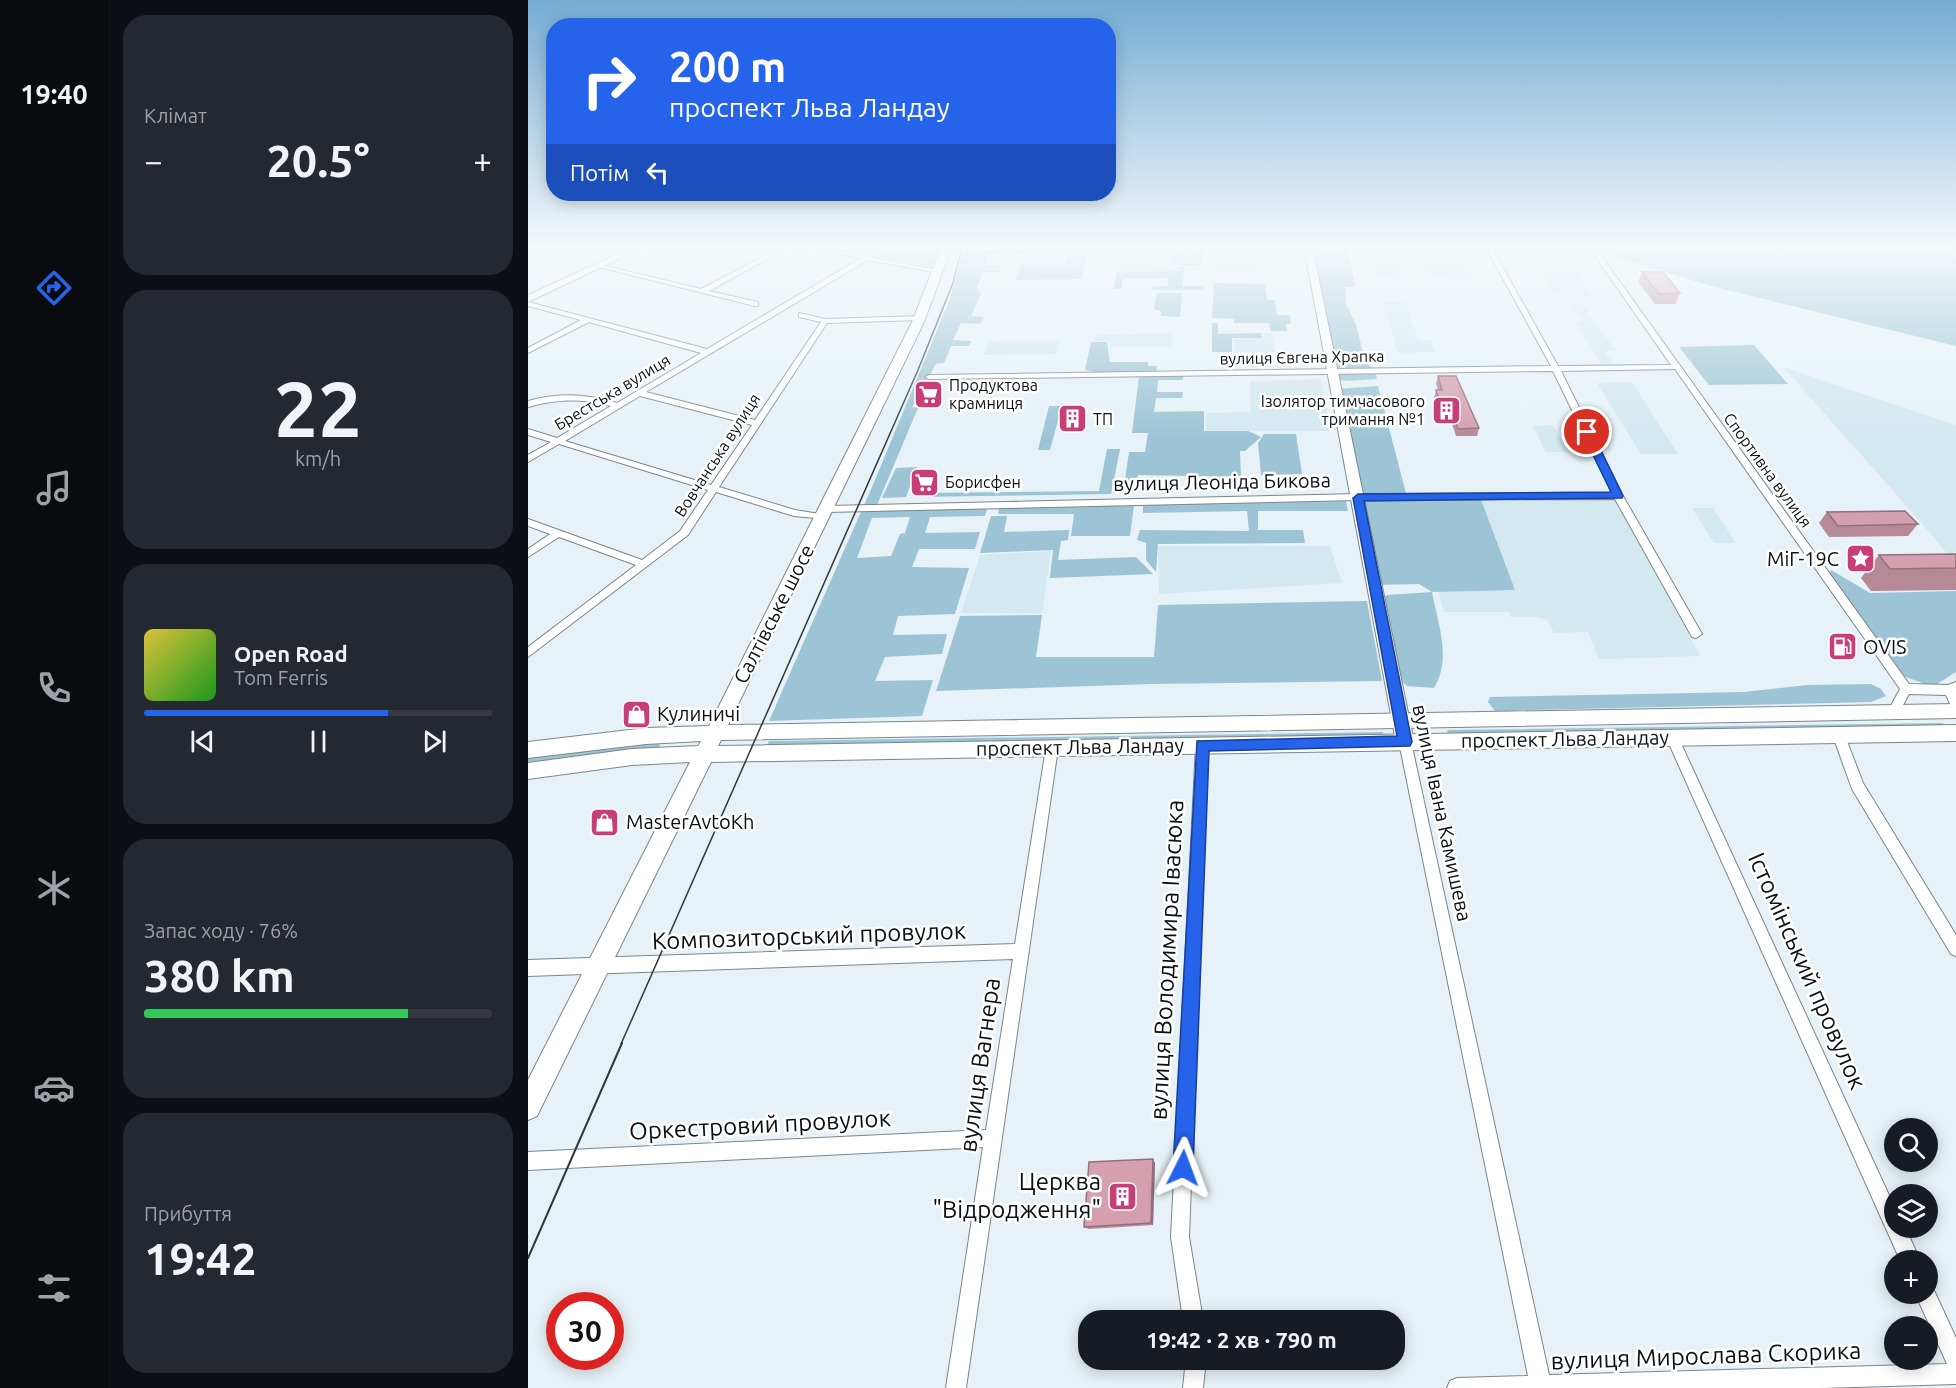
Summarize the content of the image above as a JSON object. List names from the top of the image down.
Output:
{
  "streets": {
    "main road": ["Салтівське шосе", "проспект Льва Ландау"],
    "street": [
      "вулиця Євгена Храпка",
      "Брестська вулиця",
      "Вовчанська вулиця",
      "Спортивна вулиця",
      "вулиця Леоніда Бикова",
      "вулиця Івана Камишева",
      "Композиторський провулок",
      "вулиця Володимира Івасюка",
      "Істомінський провулок",
      "вулиця Вагнера",
      "Оркестровий провулок",
      "вулиця Мирослава Скорика"
    ]
  },
  "crossings": [
    ["вулиця Євгена Храпка", "Спортивна вулиця"],
    ["вулиця Євгена Храпка", "вулиця Івана Камишева"],
    ["Брестська вулиця", "вулиця Леоніда Бикова"],
    ["Вовчанська вулиця", "вулиця Леоніда Бикова"],
    ["вулиця Леоніда Бикова", "Салтівське шосе"],
    ["вулиця Леоніда Бикова", "вулиця Івана Камишева"],
    ["Салтівське шосе", "проспект Льва Ландау"],
    ["Салтівське шосе", "Композиторський провулок"],
    ["проспект Льва Ландау", "вулиця Івана Камишева"],
    ["проспект Льва Ландау", "вулиця Володимира Івасюка"],
    ["проспект Льва Ландау", "Істомінський провулок"],
    ["проспект Льва Ландау", "вулиця Вагнера"],
    ["вулиця Івана Камишева", "вулиця Мирослава Скорика"],
    ["Композиторський провулок", "вулиця Вагнера"],
    ["вулиця Вагнера", "Оркестровий провулок"]
  ],
  "places": {
    "supermarket": ["Продуктова крамниця", "Борисфен"],
    "building": ["Ізолятор тимчасового тримання №1", "ТП", "Церква \"Відродження\""],
    "place": ["МіГ-19С"],
    "fuel station": ["OVIS"],
    "shop": ["Кулиничі", "MasterAvtoKh"]
  },
  "page": {
    "tabs": "19:40",
    "tile": [
      "Клімат",
      ["22", "km/h"],
      ["Запас ходу · 76%", "380 km"],
      ["Прибуття", "19:42"]
    ],
    "turn": ["200 m", "проспект Льва Ландау"],
    "heat": ["−", "20.5°", "+"],
    "then": "Потім",
    "song": ["Open Road", "Tom Ferris"],
    "map_buttons": ["+", "−"],
    "limit": "30",
    "trip": "19:42 · 2 хв · 790 m"
  }
}
